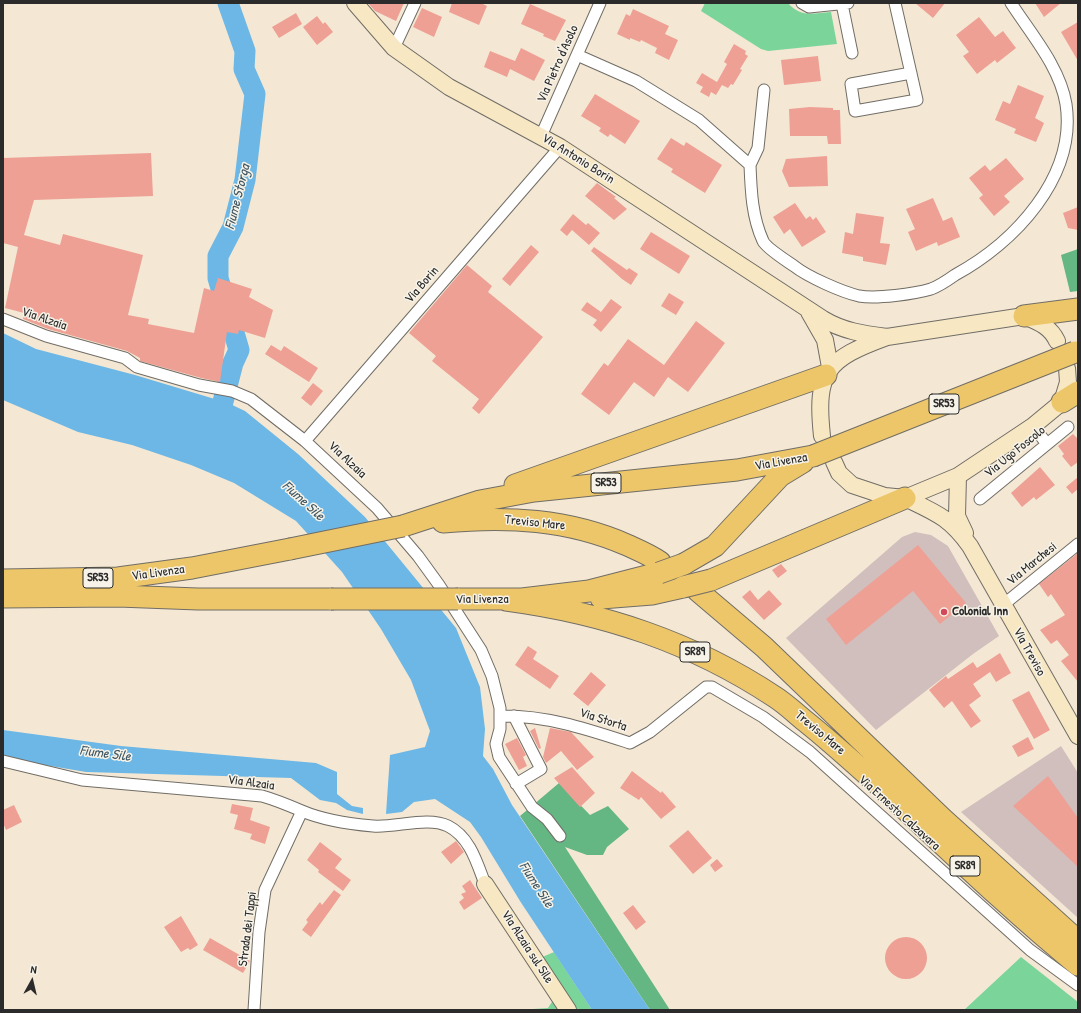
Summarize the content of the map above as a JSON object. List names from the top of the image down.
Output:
{
  "streets": {
    "highway": [
      "SR53",
      "Via Livenza",
      "Treviso Mare",
      "SR89"
    ],
    "main road": ["Via Antonio Borin", "Via Treviso", "Via Alzaia sul Sile"],
    "street": [
      "Via Pietro d'Asolo",
      "Via Borin",
      "Via Alzaia",
      "Via Ugo Foscolo",
      "Via Marchesi",
      "Via Storta",
      "Via Ernesto Calzavara",
      "Strada dei Tappi"
    ]
  },
  "crossings": [
    ["Via Pietro d'Asolo", "Via Antonio Borin"],
    ["Via Antonio Borin", "Via Borin"],
    ["Via Borin", "Via Alzaia"],
    ["Via Alzaia", "Via Storta"],
    ["Via Alzaia", "Strada dei Tappi"],
    ["Via Alzaia", "Via Alzaia sul Sile"],
    ["SR53", "Via Livenza"],
    ["Via Livenza", "Treviso Mare"],
    ["Via Marchesi", "Via Treviso"],
    ["Via Storta", "Via Ernesto Calzavara"]
  ],
  "water": ["Fiume Storga", "Fiume Sile"],
  "places": ["Colonial Inn"],
  "north": "top"
}
